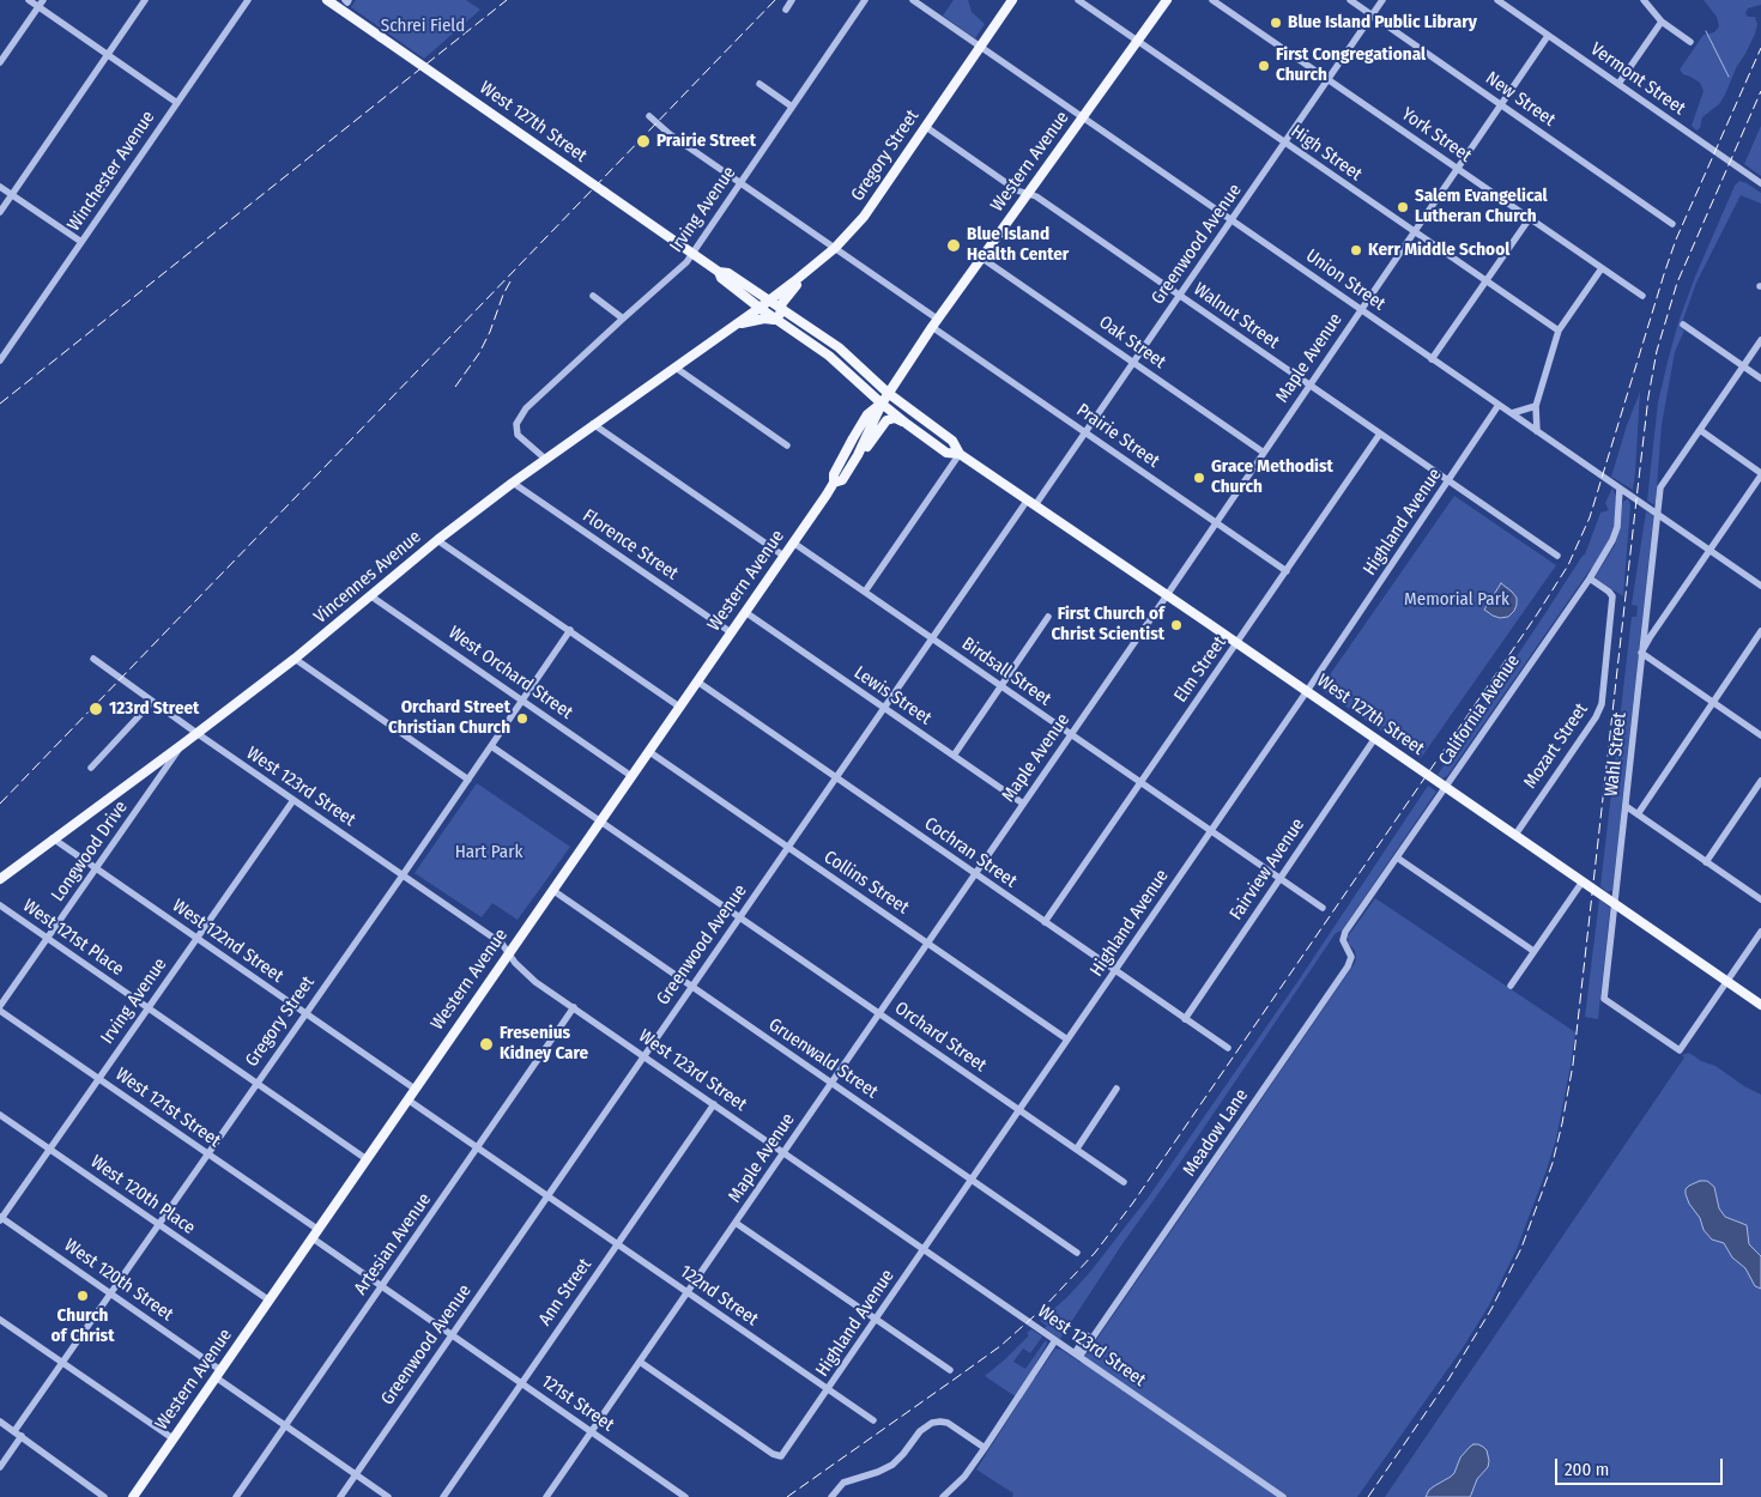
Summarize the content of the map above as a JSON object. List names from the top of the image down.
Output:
{
  "streets": {
    "main road": [
      "West 127th Street",
      "Gregory Street",
      "Western Avenue",
      "Vincennes Avenue"
    ],
    "street": [
      "Vermont Street",
      "New Street",
      "York Street",
      "High Street",
      "Winchester Avenue",
      "Irving Avenue",
      "Greenwood Avenue",
      "Union Street",
      "Walnut Street",
      "Oak Street",
      "Maple Avenue",
      "Prairie Street",
      "Highland Avenue",
      "Florence Street",
      "Elm Street",
      "Birdsall Street",
      "West Orchard Street",
      "Lewis Street",
      "California Avenue",
      "Mozart Street",
      "Wahl Street",
      "West 123rd Street",
      "Longwood Drive",
      "Cochran Street",
      "Fairview Avenue",
      "Collins Street",
      "West 121st Place",
      "West 122nd Street",
      "Orchard Street",
      "Gruenwald Street",
      "West 121st Street",
      "Meadow Lane",
      "West 120th Place",
      "Artesian Avenue",
      "West 120th Street",
      "Ann Street",
      "122nd Street",
      "121st Street"
    ]
  },
  "crossings": [
    ["Vermont Street", "Maple Avenue"],
    ["New Street", "Greenwood Avenue"],
    ["New Street", "Maple Avenue"],
    ["West 127th Street", "Gregory Street"],
    ["West 127th Street", "Western Avenue"],
    ["West 127th Street", "Irving Avenue"],
    ["West 127th Street", "Greenwood Avenue"],
    ["West 127th Street", "Maple Avenue"],
    ["West 127th Street", "Highland Avenue"],
    ["West 127th Street", "Vincennes Avenue"],
    ["West 127th Street", "Elm Street"],
    ["West 127th Street", "California Avenue"],
    ["West 127th Street", "Mozart Street"],
    ["West 127th Street", "Wahl Street"],
    ["West 127th Street", "Fairview Avenue"],
    ["York Street", "Greenwood Avenue"],
    ["York Street", "Maple Avenue"],
    ["High Street", "Western Avenue"],
    ["High Street", "Greenwood Avenue"],
    ["High Street", "Maple Avenue"],
    ["Gregory Street", "Union Street"],
    ["Gregory Street", "Walnut Street"],
    ["Gregory Street", "Prairie Street"],
    ["Gregory Street", "Vincennes Avenue"],
    ["Gregory Street", "West Orchard Street"],
    ["Gregory Street", "West 123rd Street"],
    ["Gregory Street", "West 121st Place"],
    ["Gregory Street", "West 122nd Street"],
    ["Gregory Street", "West 121st Street"],
    ["Gregory Street", "West 120th Place"],
    ["Gregory Street", "West 120th Street"],
    ["Western Avenue", "Union Street"],
    ["Western Avenue", "Walnut Street"],
    ["Western Avenue", "Oak Street"],
    ["Western Avenue", "Prairie Street"],
    ["Western Avenue", "Florence Street"],
    ["Western Avenue", "Birdsall Street"],
    ["Western Avenue", "West Orchard Street"],
    ["Western Avenue", "Lewis Street"],
    ["Western Avenue", "West 123rd Street"],
    ["Western Avenue", "Cochran Street"],
    ["Western Avenue", "Collins Street"],
    ["Western Avenue", "West 121st Place"],
    ["Western Avenue", "West 122nd Street"],
    ["Western Avenue", "Gruenwald Street"],
    ["Western Avenue", "West 121st Street"],
    ["Western Avenue", "West 120th Place"],
    ["Western Avenue", "West 120th Street"],
    ["Irving Avenue", "Prairie Street"],
    ["Irving Avenue", "Vincennes Avenue"],
    ["Irving Avenue", "West 123rd Street"],
    ["Irving Avenue", "West 121st Place"],
    ["Irving Avenue", "West 122nd Street"],
    ["Irving Avenue", "West 121st Street"],
    ["Irving Avenue", "West 120th Place"],
    ["Irving Avenue", "West 120th Street"],
    ["Greenwood Avenue", "Union Street"],
    ["Greenwood Avenue", "Walnut Street"],
    ["Greenwood Avenue", "Oak Street"],
    ["Greenwood Avenue", "Prairie Street"],
    ["Greenwood Avenue", "Birdsall Street"],
    ["Greenwood Avenue", "Lewis Street"],
    ["Greenwood Avenue", "West 123rd Street"],
    ["Greenwood Avenue", "Cochran Street"],
    ["Greenwood Avenue", "Collins Street"],
    ["Greenwood Avenue", "Orchard Street"],
    ["Greenwood Avenue", "Gruenwald Street"],
    ["Greenwood Avenue", "West 121st Street"],
    ["Greenwood Avenue", "West 120th Street"],
    ["Greenwood Avenue", "122nd Street"],
    ["Greenwood Avenue", "121st Street"],
    ["Union Street", "Maple Avenue"],
    ["Union Street", "Highland Avenue"],
    ["Union Street", "California Avenue"],
    ["Union Street", "Wahl Street"],
    ["Walnut Street", "Maple Avenue"],
    ["Walnut Street", "Highland Avenue"],
    ["Walnut Street", "Elm Street"],
    ["Oak Street", "Maple Avenue"],
    ["Maple Avenue", "Prairie Street"],
    ["Maple Avenue", "Highland Avenue"],
    ["Maple Avenue", "Birdsall Street"],
    ["Maple Avenue", "Lewis Street"],
    ["Maple Avenue", "West 123rd Street"],
    ["Maple Avenue", "Cochran Street"],
    ["Maple Avenue", "Collins Street"],
    ["Maple Avenue", "Orchard Street"],
    ["Maple Avenue", "Gruenwald Street"],
    ["Maple Avenue", "122nd Street"],
    ["Maple Avenue", "121st Street"],
    ["Prairie Street", "Elm Street"],
    ["Highland Avenue", "Birdsall Street"],
    ["Highland Avenue", "West 123rd Street"],
    ["Highland Avenue", "Cochran Street"],
    ["Highland Avenue", "Collins Street"],
    ["Highland Avenue", "Orchard Street"],
    ["Highland Avenue", "Gruenwald Street"],
    ["Highland Avenue", "122nd Street"],
    ["Florence Street", "Vincennes Avenue"],
    ["Vincennes Avenue", "West Orchard Street"],
    ["Vincennes Avenue", "West 123rd Street"],
    ["Vincennes Avenue", "Longwood Drive"],
    ["Vincennes Avenue", "West 122nd Street"],
    ["Elm Street", "Birdsall Street"],
    ["Elm Street", "Cochran Street"],
    ["Birdsall Street", "Fairview Avenue"],
    ["California Avenue", "Mozart Street"],
    ["California Avenue", "Meadow Lane"],
    ["West 123rd Street", "Meadow Lane"],
    ["West 123rd Street", "Artesian Avenue"],
    ["West 123rd Street", "Ann Street"],
    ["Longwood Drive", "West 121st Place"],
    ["Longwood Drive", "West 122nd Street"],
    ["Cochran Street", "Fairview Avenue"],
    ["West 121st Street", "Artesian Avenue"],
    ["West 121st Street", "121st Street"],
    ["Artesian Avenue", "West 120th Street"],
    ["Ann Street", "122nd Street"],
    ["Ann Street", "121st Street"]
  ],
  "parks": ["Schrei Field", "Memorial Park", "Hart Park"],
  "places": [
    "Blue Island Public Library",
    "First Congregational Church",
    "Prairie Street",
    "Salem Evangelical Lutheran Church",
    "Blue Island Health Center",
    "Kerr Middle School",
    "Grace Methodist Church",
    "First Church of Christ Scientist",
    "123rd Street",
    "Orchard Street Christian Church",
    "Fresenius Kidney Care",
    "Church of Christ"
  ],
  "scale_bar": "200 m"
}
